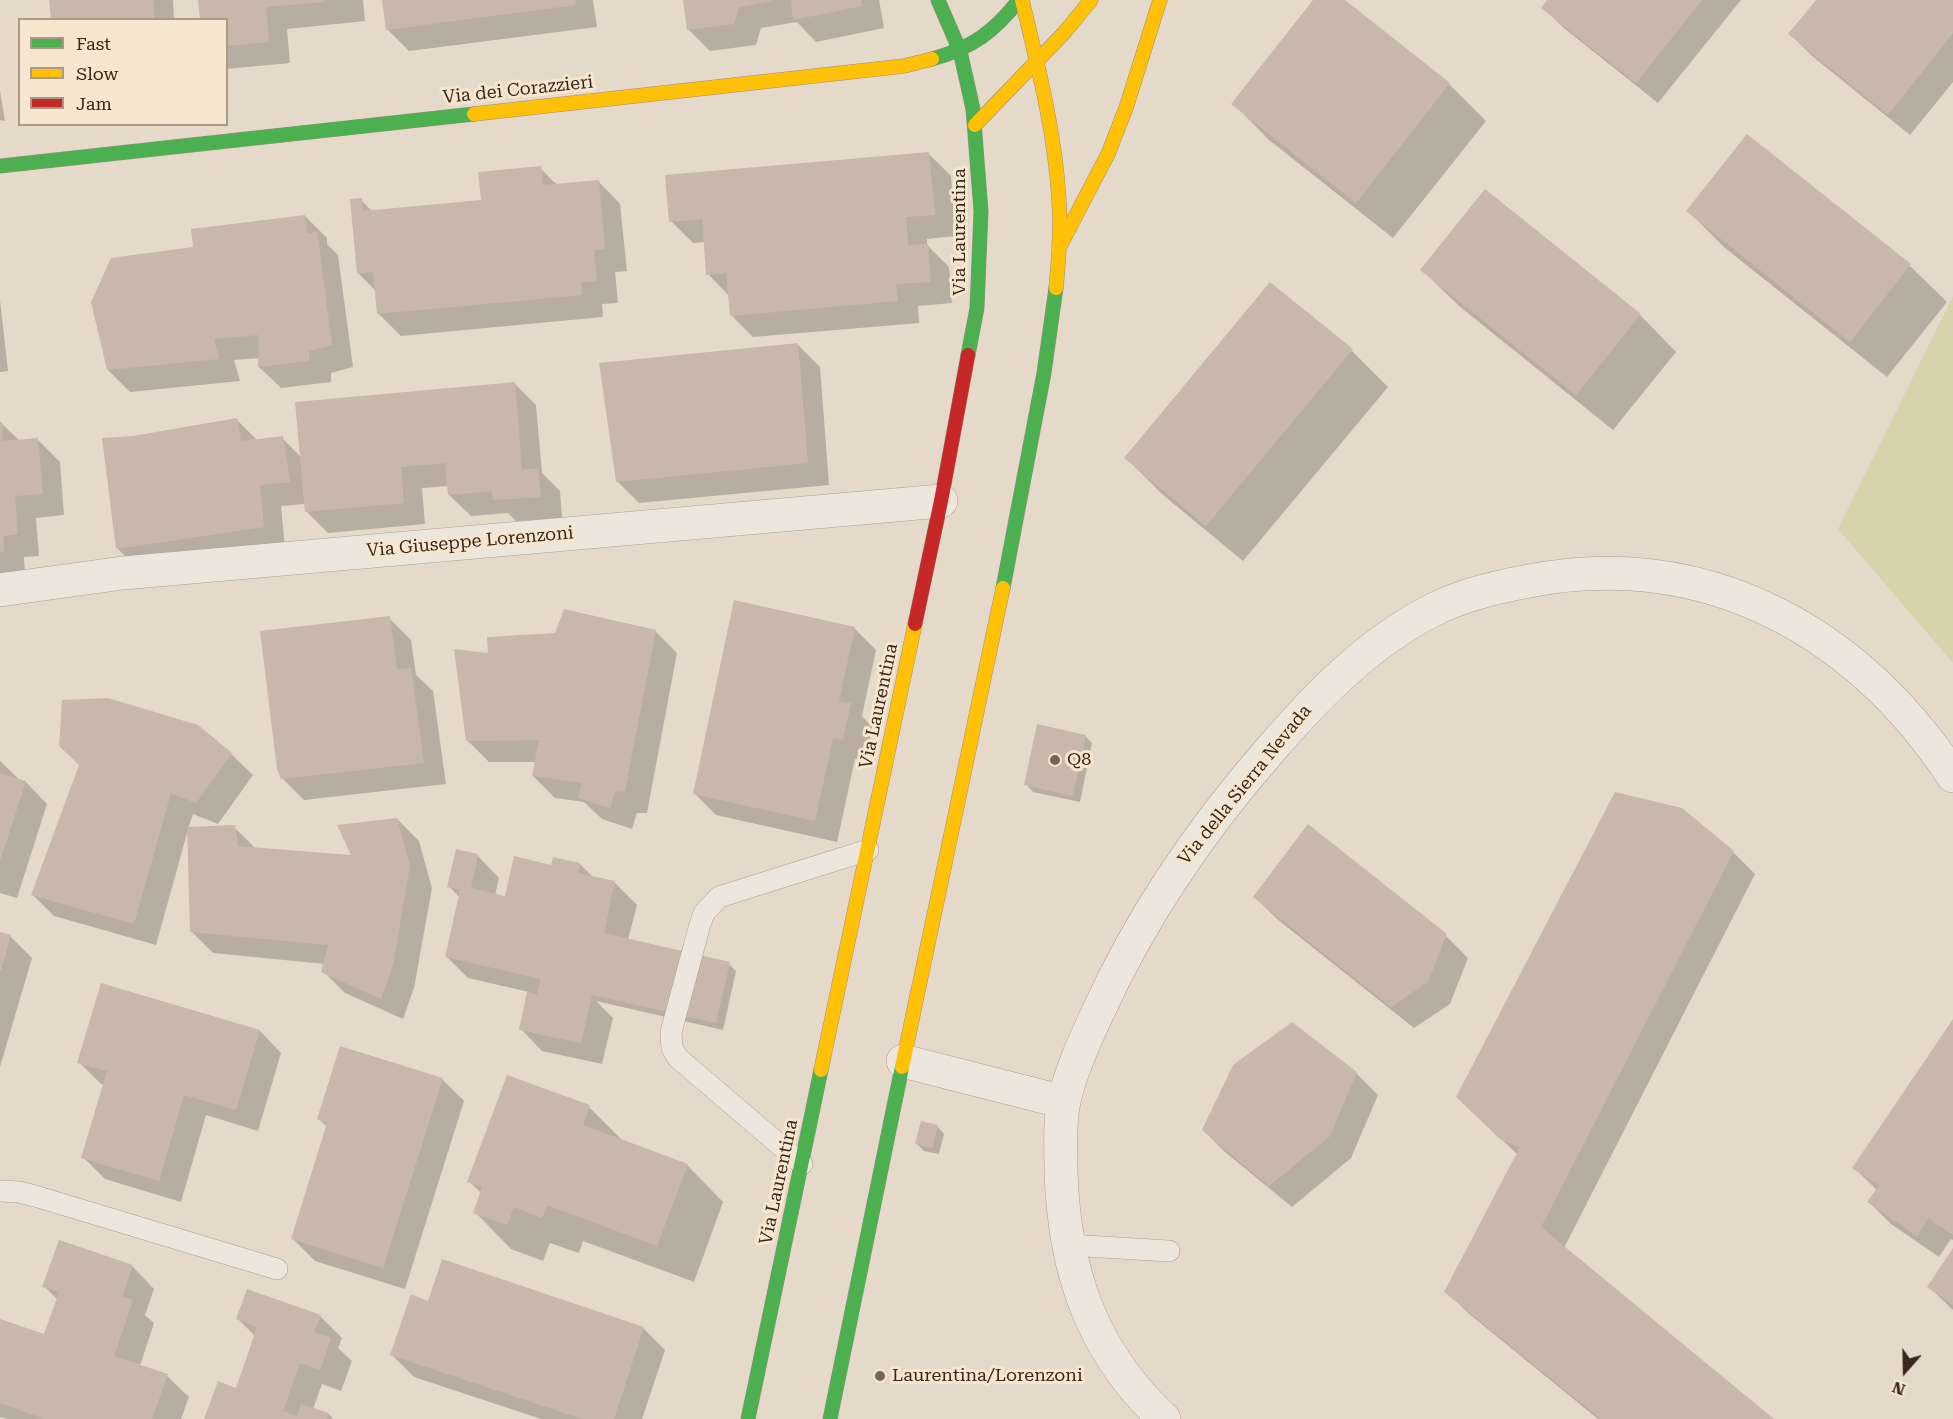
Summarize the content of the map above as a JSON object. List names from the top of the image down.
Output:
{
  "streets": {
    "main road": ["Via dei Corazzieri", "Via Laurentina"],
    "street": ["Via Giuseppe Lorenzoni", "Via della Sierra Nevada"]
  },
  "crossings": [
    ["Via dei Corazzieri", "Via Laurentina"],
    ["Via Laurentina", "Via Giuseppe Lorenzoni"]
  ],
  "places": ["Q8", "Laurentina/Lorenzoni"],
  "legend": ["Fast", "Slow", "Jam"],
  "north": "bottom"
}
